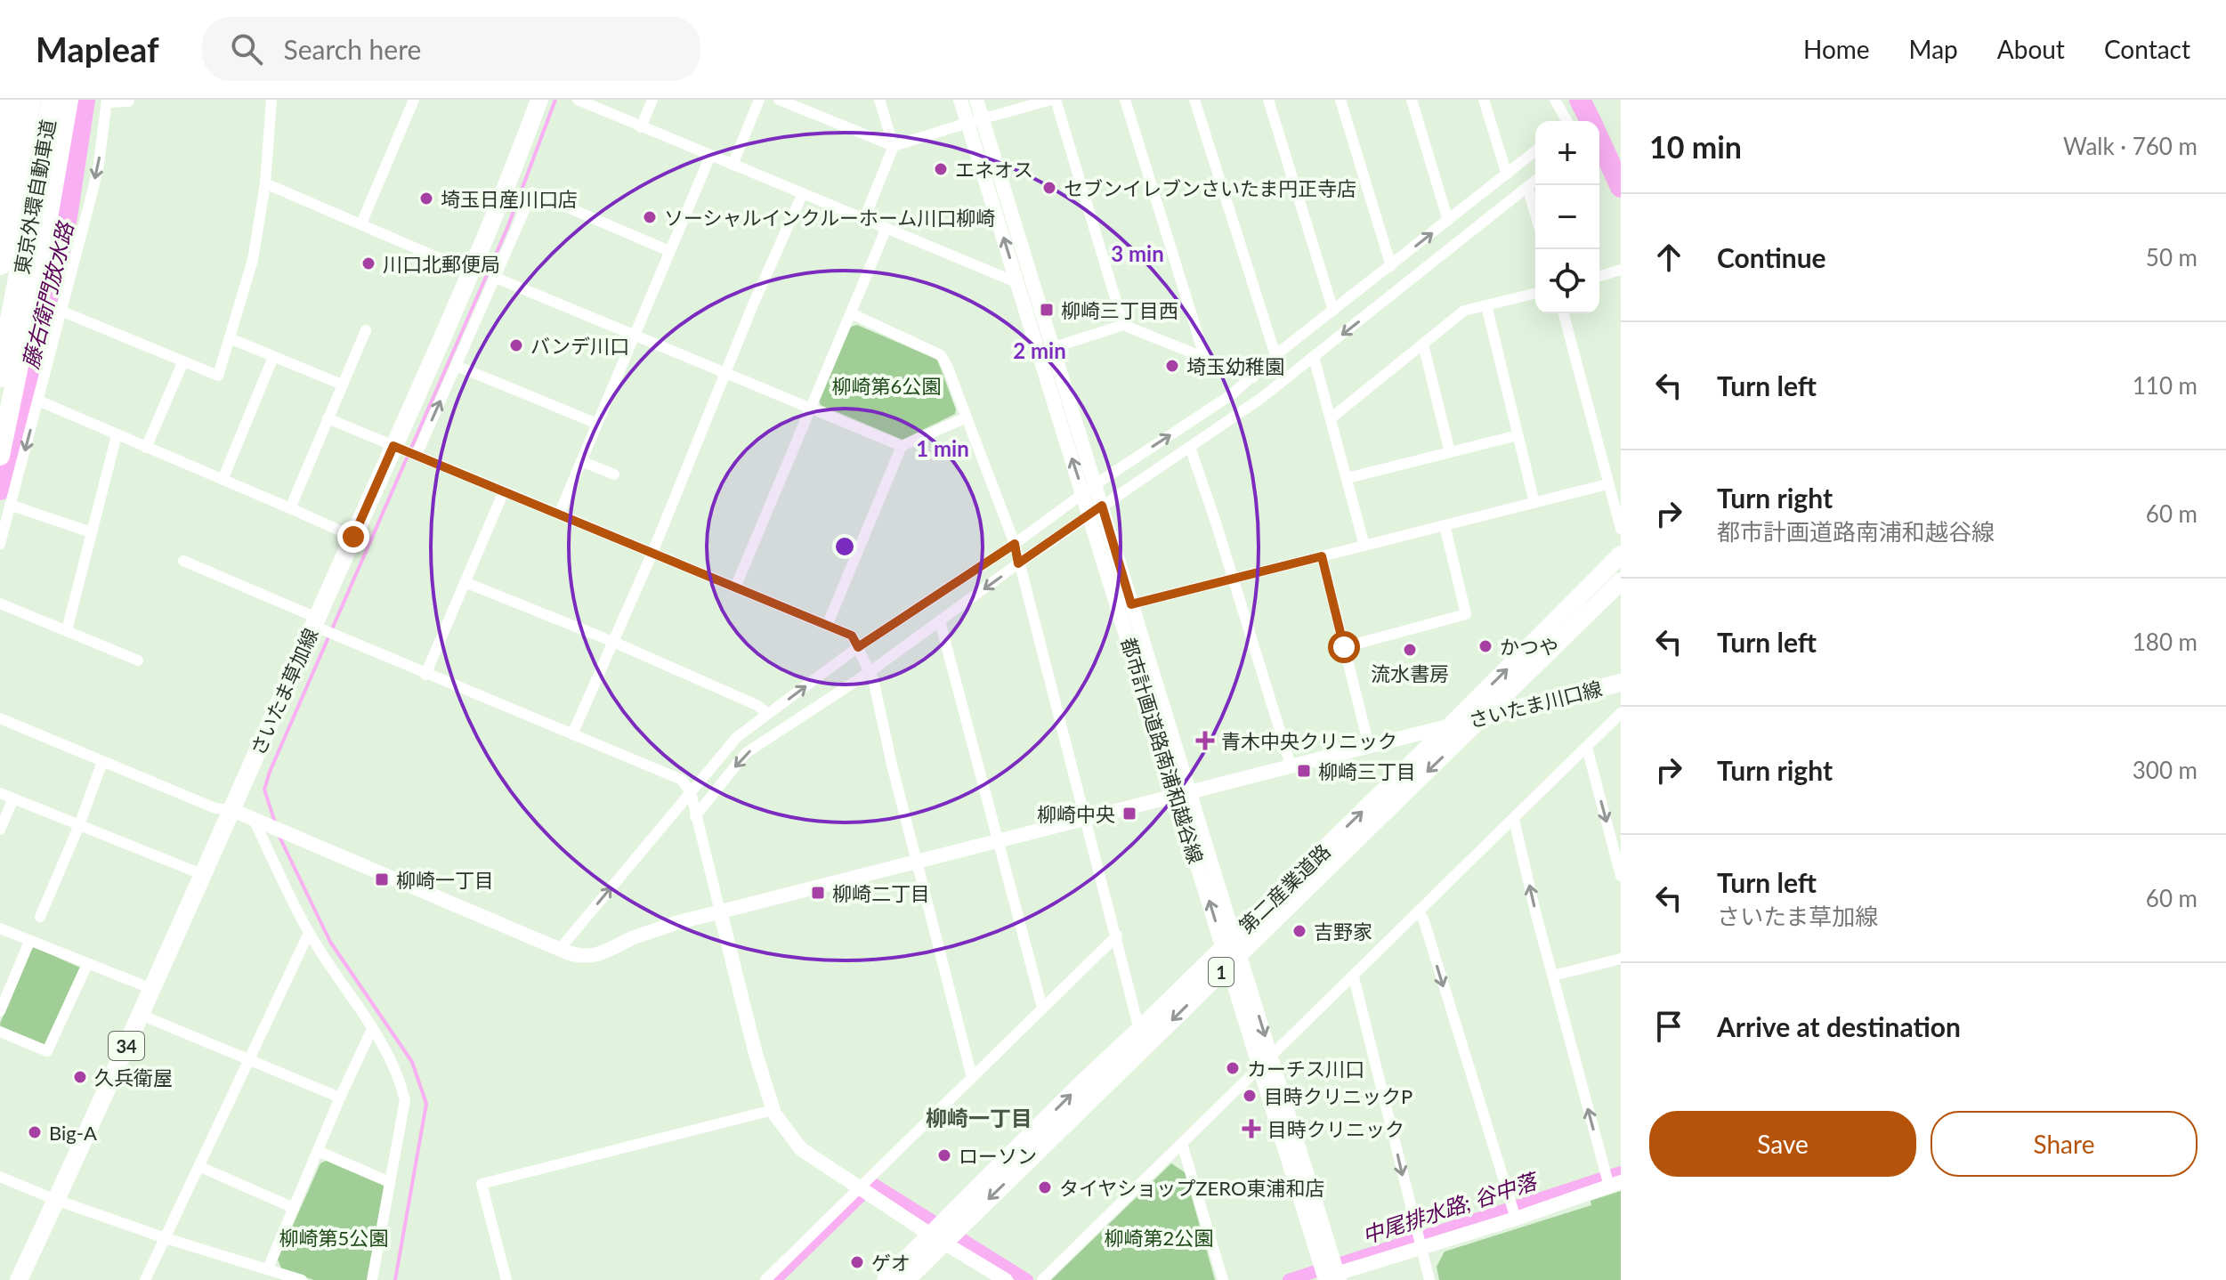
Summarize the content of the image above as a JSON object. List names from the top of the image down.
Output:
{
  "streets": {
    "highway": ["東京外環自動車道"],
    "main road": [
      "さいたま草加線",
      "さいたま川口線",
      "第二産業道路",
      "1",
      "34"
    ],
    "street": ["都市計画道路南浦和越谷線"]
  },
  "crossings": [
    ["さいたま川口線", "第二産業道路"],
    ["都市計画道路南浦和越谷線", "第二産業道路"]
  ],
  "districts": ["柳崎一丁目"],
  "water": ["藤右衛門放水路", "中尾排水路; 谷中落"],
  "parks": ["柳崎第6公園", "柳崎第5公園", "柳崎第2公園"],
  "places": {
    "other": [
      "エネオス",
      "セブンイレブンさいたま円正寺店",
      "埼玉日産川口店",
      "ソーシャルインクルーホーム川口柳崎",
      "川口北郵便局",
      "バンデ川口",
      "埼玉幼稚園",
      "かつや",
      "流水書房",
      "吉野家",
      "カーチス川口",
      "久兵衛屋",
      "目時クリニックP",
      "Big-A",
      "ローソン",
      "タイヤショップZERO東浦和店",
      "ゲオ"
    ],
    "transit": [
      "柳崎三丁目西",
      "柳崎三丁目",
      "柳崎中央",
      "柳崎一丁目",
      "柳崎二丁目"
    ],
    "health": ["青木中央クリニック", "目時クリニック"]
  },
  "page": {
    "header": "Mapleaf",
    "search": "Search here",
    "nav": [
      "Home",
      "Map",
      "About",
      "Contact"
    ],
    "heading": ["10 min", "Walk · 760 m"],
    "map_buttons": ["+", "−"],
    "list": [
      ["Continue", "50 m"],
      ["Turn left", "110 m"],
      ["Turn right", "都市計画道路南浦和越谷線", "60 m"],
      ["Turn left", "180 m"],
      ["Turn right", "300 m"],
      ["Turn left", "さいたま草加線", "60 m"],
      "Arrive at destination"
    ],
    "buttons": ["Save", "Share"]
  },
  "rings": ["3 min", "2 min", "1 min"]
}
